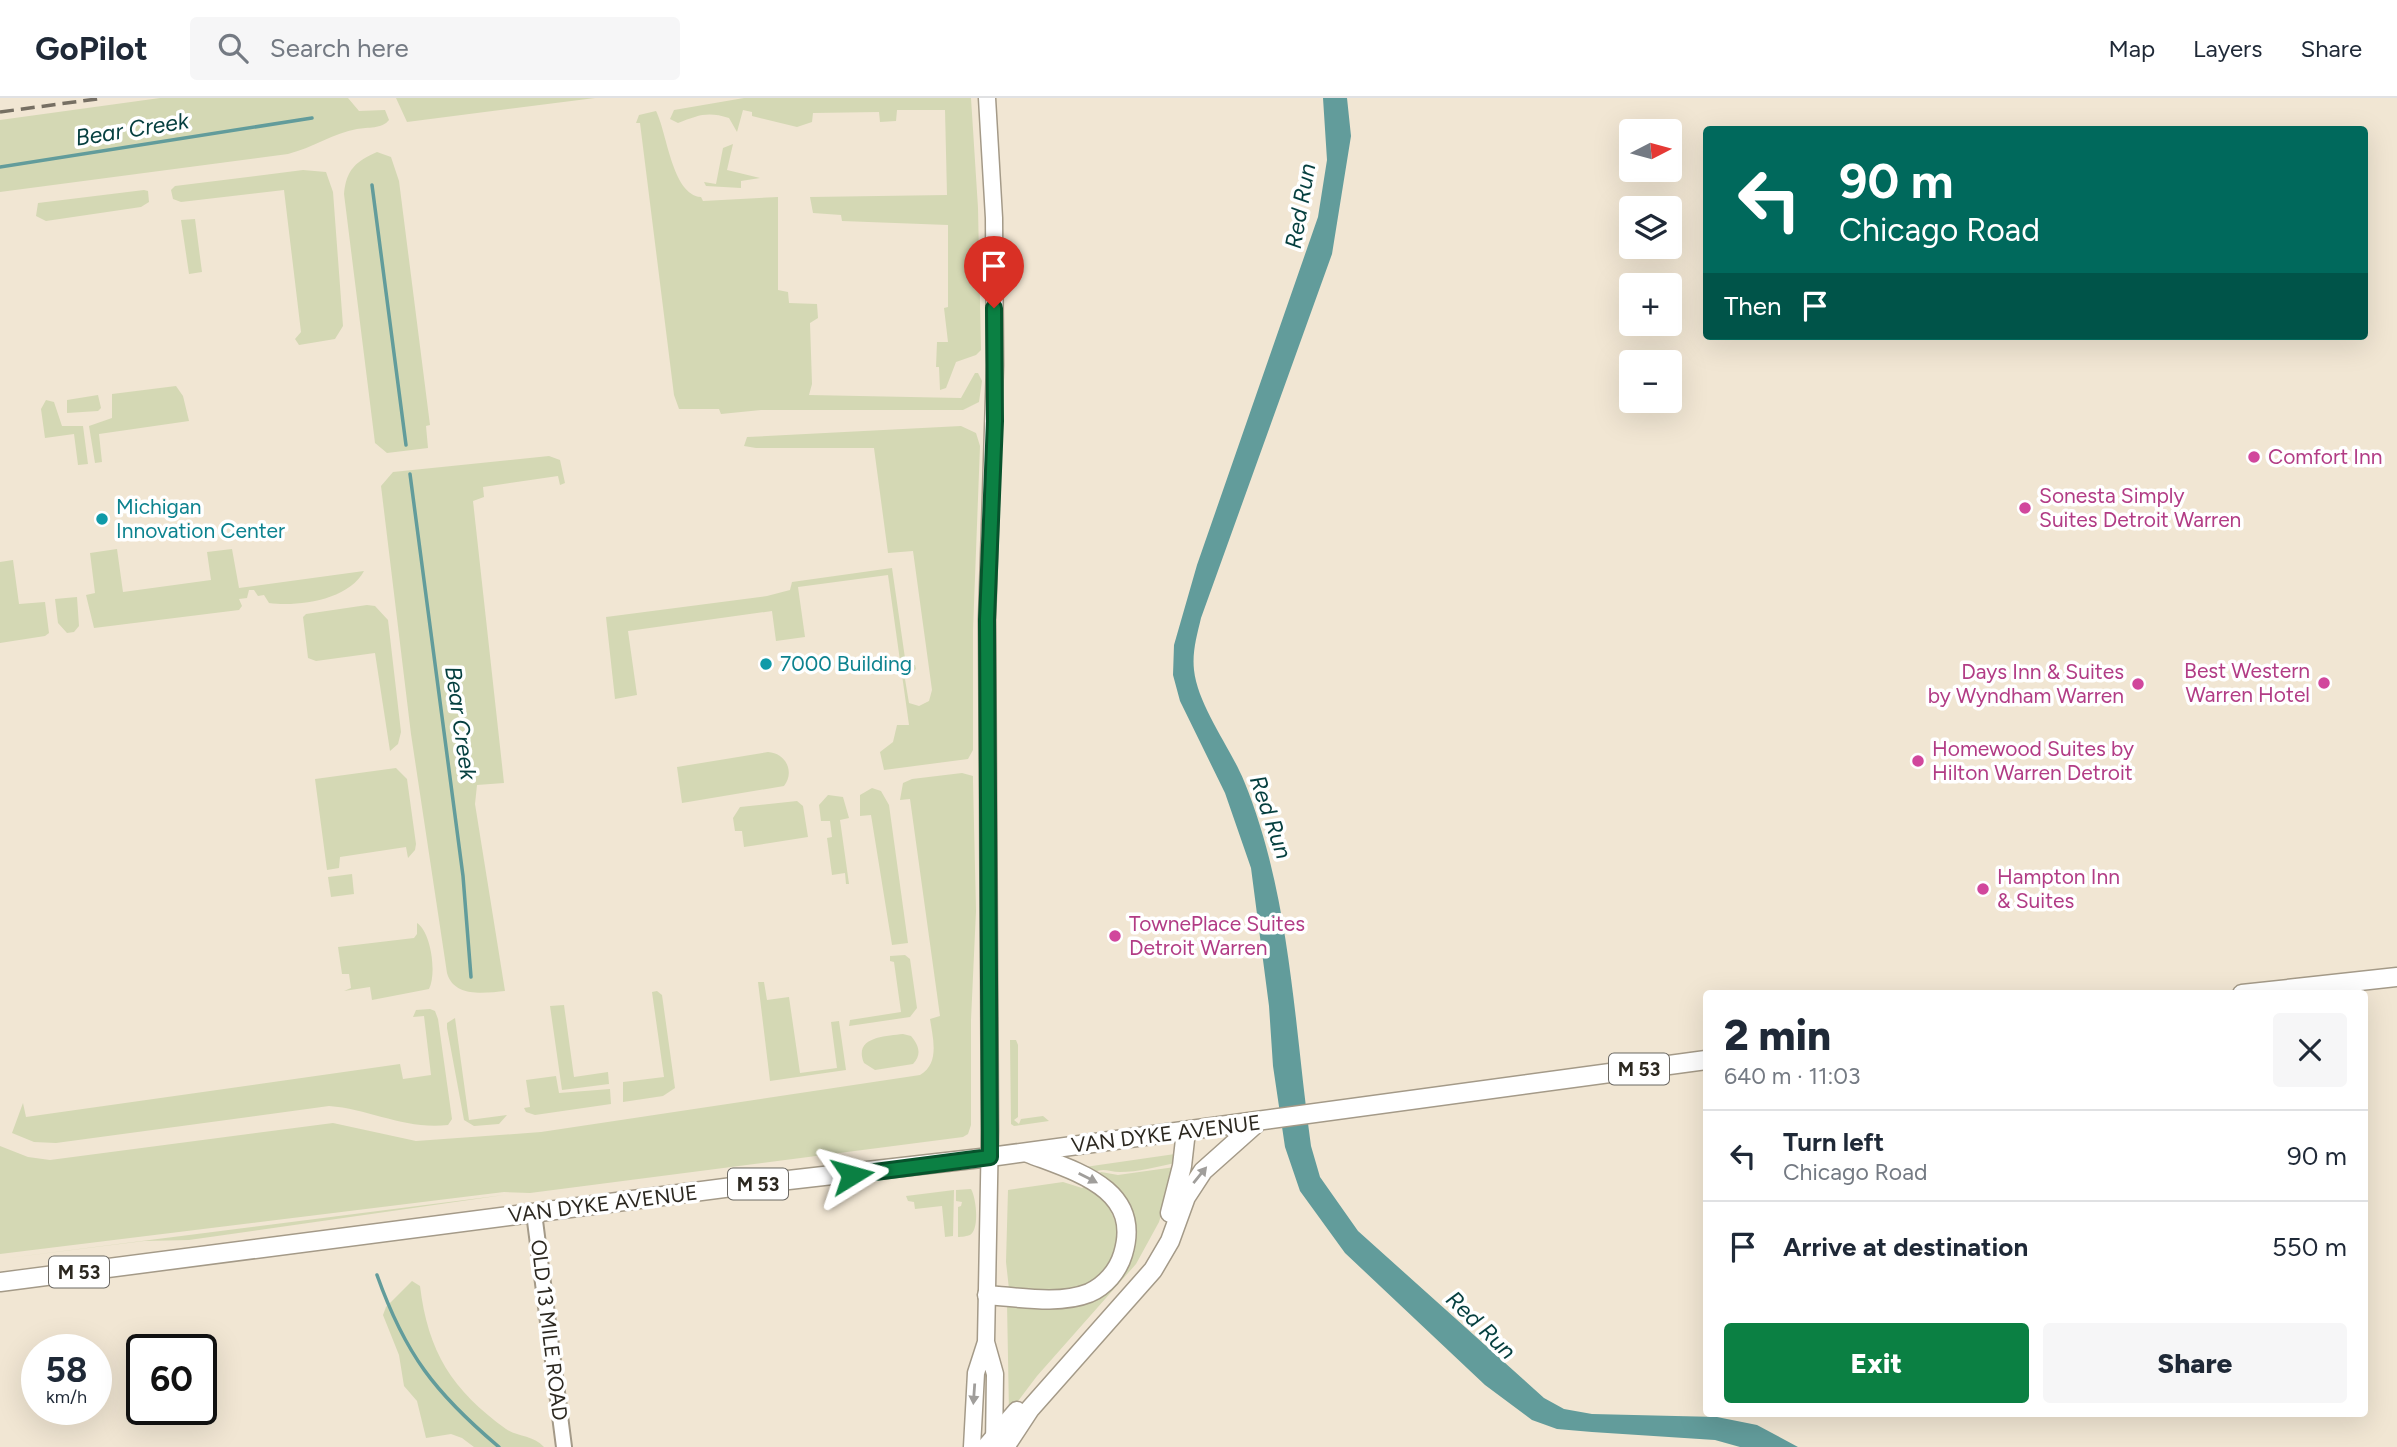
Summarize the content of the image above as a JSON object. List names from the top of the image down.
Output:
{
  "streets": {
    "main road": ["M 53", "VAN DYKE AVENUE"],
    "street": ["OLD 13 MILE ROAD"]
  },
  "crossings": [
    ["VAN DYKE AVENUE", "OLD 13 MILE ROAD"]
  ],
  "water": ["Bear Creek", "Red Run"],
  "places": [
    "Comfort Inn",
    "Sonesta Simply Suites Detroit Warren",
    "Michigan Innovation Center",
    "7000 Building",
    "Best Western Warren Hotel",
    "Days Inn & Suites by Wyndham Warren",
    "Homewood Suites by Hilton Warren Detroit",
    "Hampton Inn & Suites",
    "TownePlace Suites Detroit Warren"
  ],
  "north": "right",
  "page": {
    "header": "GoPilot",
    "search": "Search here",
    "nav": ["Map", "Layers", "Share"],
    "map_buttons": ["+", "−"],
    "turn": ["90 m", "Chicago Road"],
    "then": "Then",
    "heading": ["2 min", "640 m · 11:03"],
    "list": [
      {
        "name": "Turn left",
        "note": "Chicago Road",
        "value": "90 m"
      },
      {
        "name": "Arrive at destination",
        "value": "550 m"
      }
    ],
    "buttons": ["Exit", "Share"],
    "speed": "58 km/h",
    "limit": "60"
  }
}
